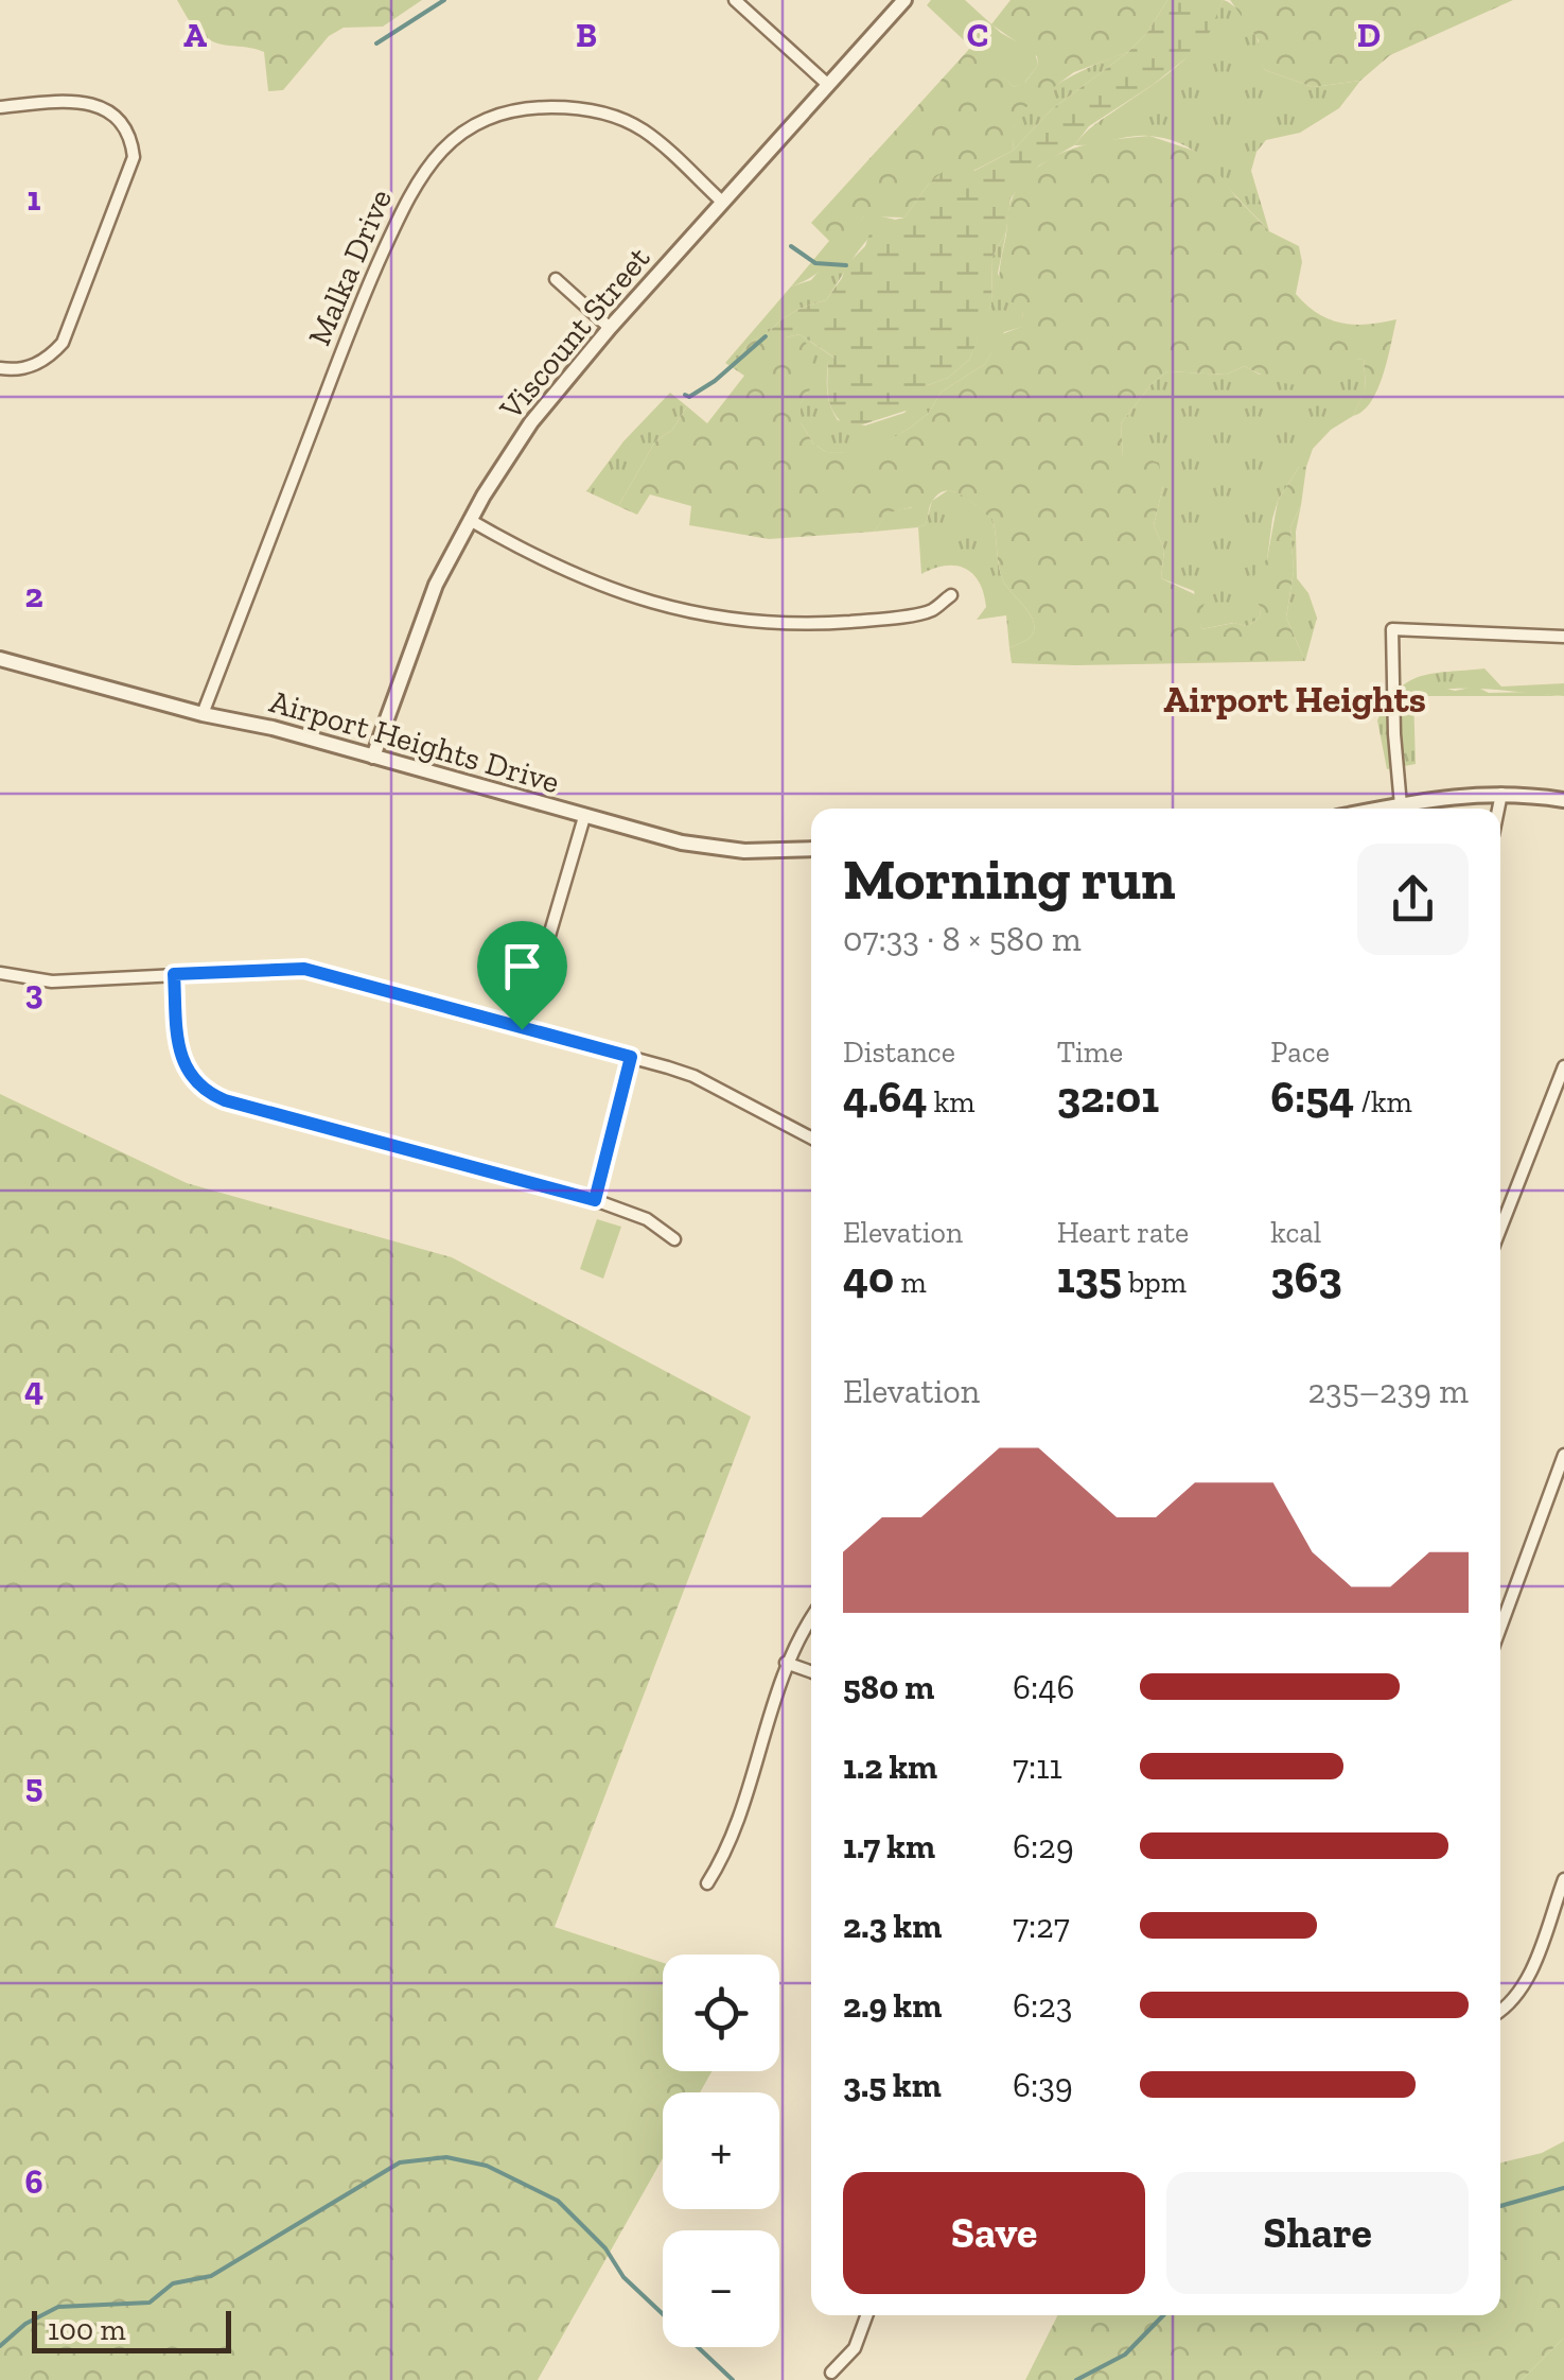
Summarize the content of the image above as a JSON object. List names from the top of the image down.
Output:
{
  "streets": {
    "street": ["Malka Drive", "Viscount Street", "Airport Heights Drive"]
  },
  "crossings": [
    ["Malka Drive", "Viscount Street"],
    ["Malka Drive", "Airport Heights Drive"],
    ["Viscount Street", "Airport Heights Drive"]
  ],
  "districts": ["Airport Heights"],
  "scale_bar": "100 m",
  "page": {
    "heading": ["Morning run", "07:33 · 8 × 580 m"],
    "stats": [
      ["Distance", "4.64 km"],
      ["Time", "32:01"],
      ["Pace", "6:54 /km"],
      ["Elevation", "40 m"],
      ["Heart rate", "135 bpm"],
      ["kcal", "363"]
    ],
    "chart": ["Elevation", "235–239 m"],
    "list": [
      {
        "name": "580 m",
        "note": "6:46"
      },
      {
        "name": "1.2 km",
        "note": "7:11"
      },
      {
        "name": "1.7 km",
        "note": "6:29"
      },
      {
        "name": "2.3 km",
        "note": "7:27"
      },
      {
        "name": "2.9 km",
        "note": "6:23"
      },
      {
        "name": "3.5 km",
        "note": "6:39"
      }
    ],
    "map_buttons": ["+", "−"],
    "buttons": ["Save", "Share"],
    "scale": "100 m"
  },
  "grid": {
    "columns": [
      "A",
      "B",
      "C",
      "D"
    ],
    "rows": [
      "1",
      "2",
      "3",
      "4",
      "5",
      "6"
    ]
  }
}
